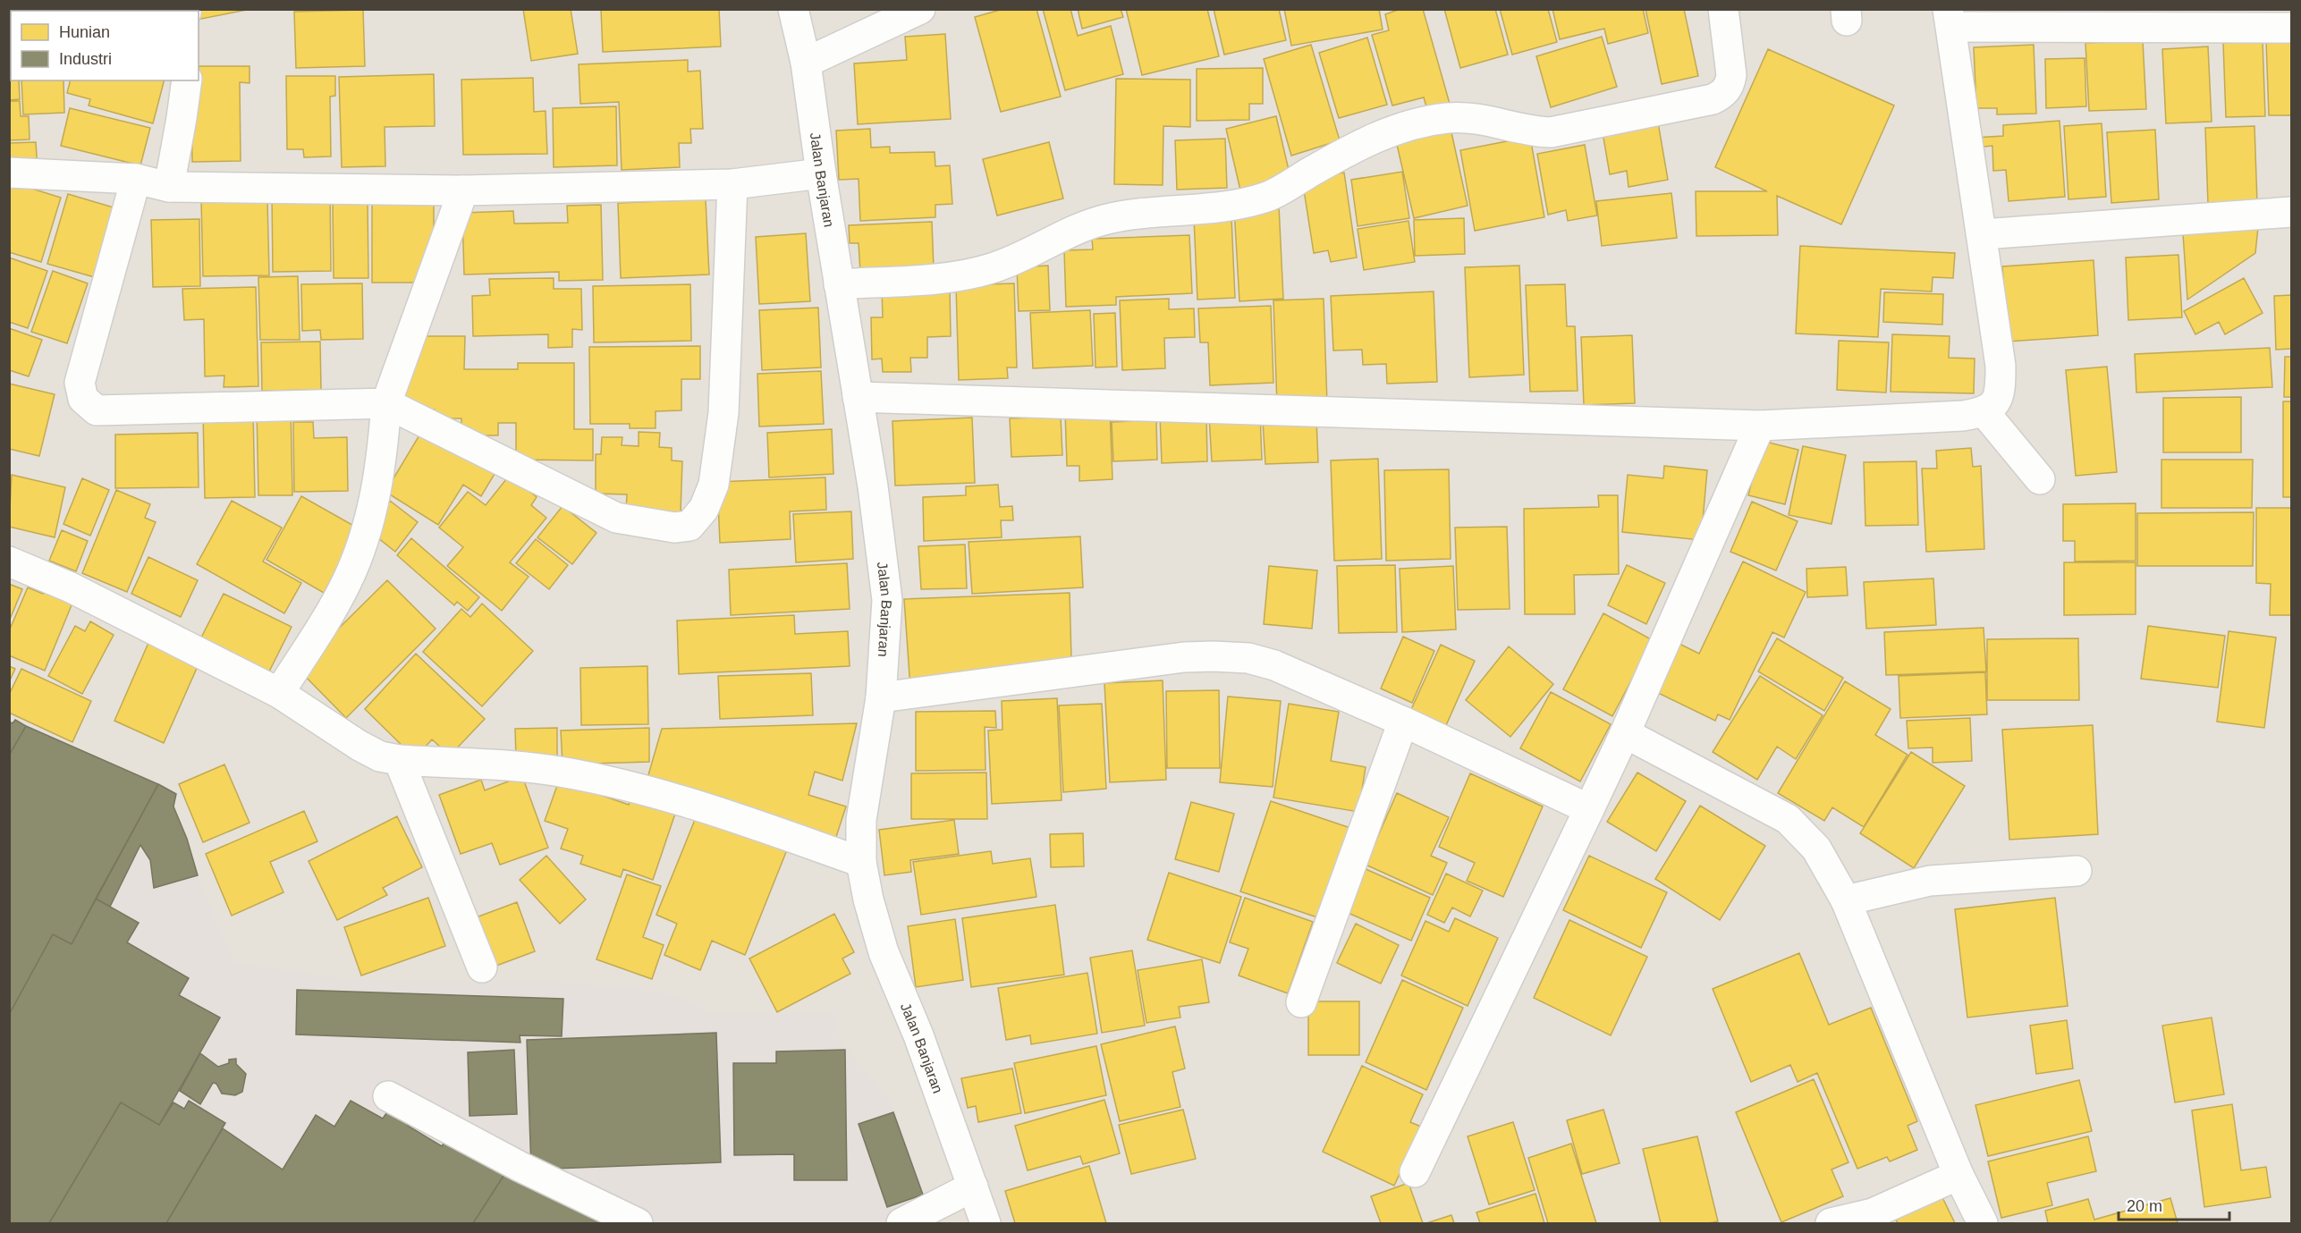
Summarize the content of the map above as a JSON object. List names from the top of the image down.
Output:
{
  "streets": {
    "street": ["Jalan Banjaran"]
  },
  "legend": ["Hunian", "Industri"],
  "scale_bar": "20 m"
}
